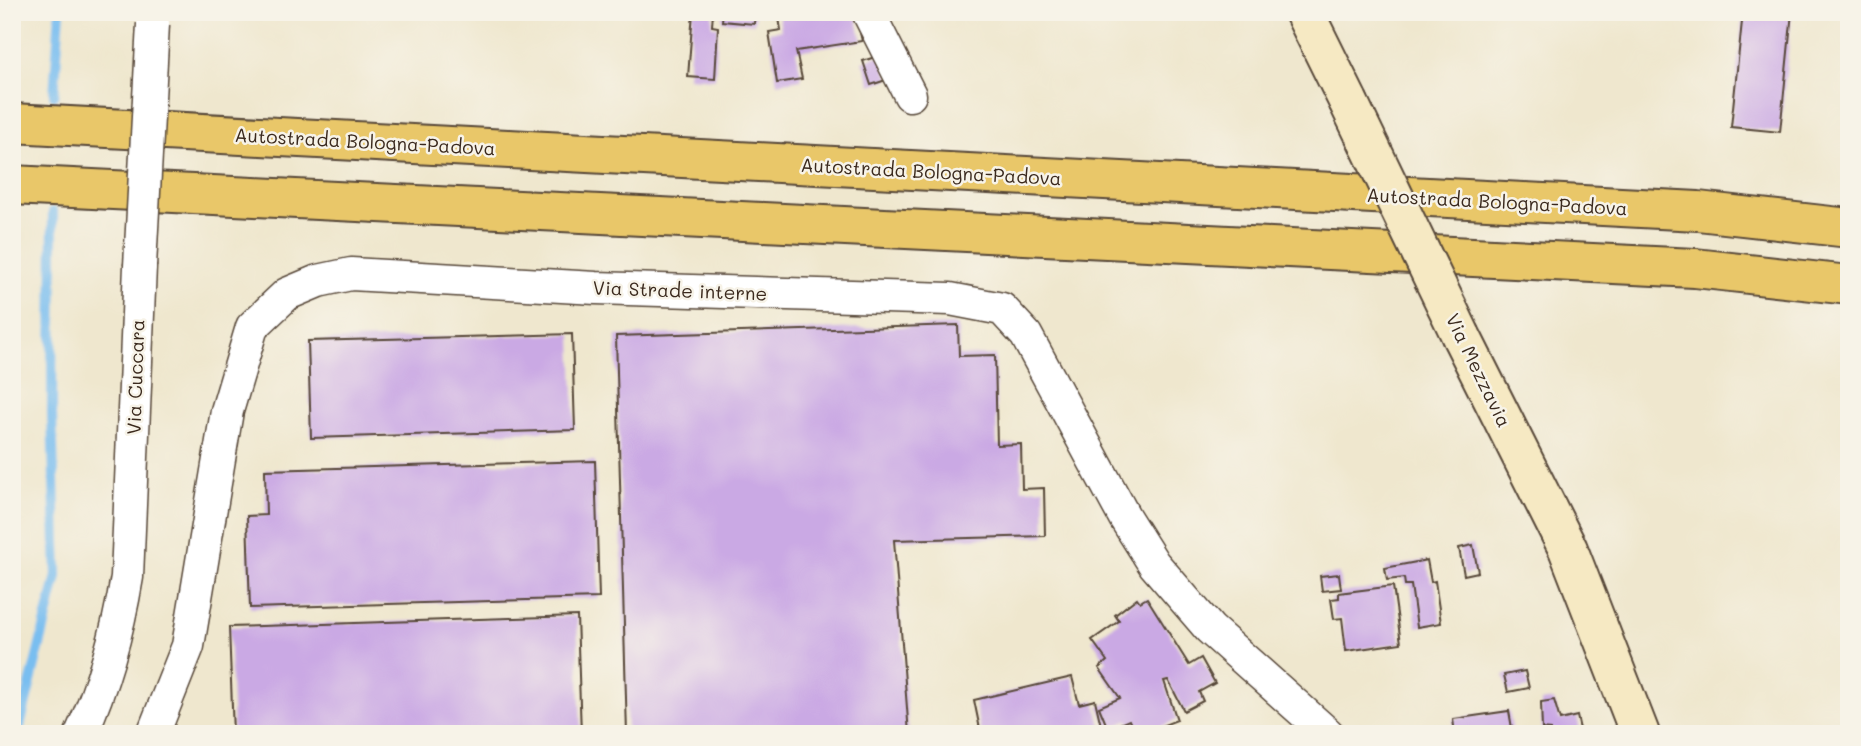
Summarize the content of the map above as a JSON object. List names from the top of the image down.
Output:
{
  "streets": {
    "highway": ["Autostrada Bologna-Padova"],
    "main road": ["Via Mezzavia"],
    "street": ["Via Strade interne", "Via Cuccara"]
  }
}
